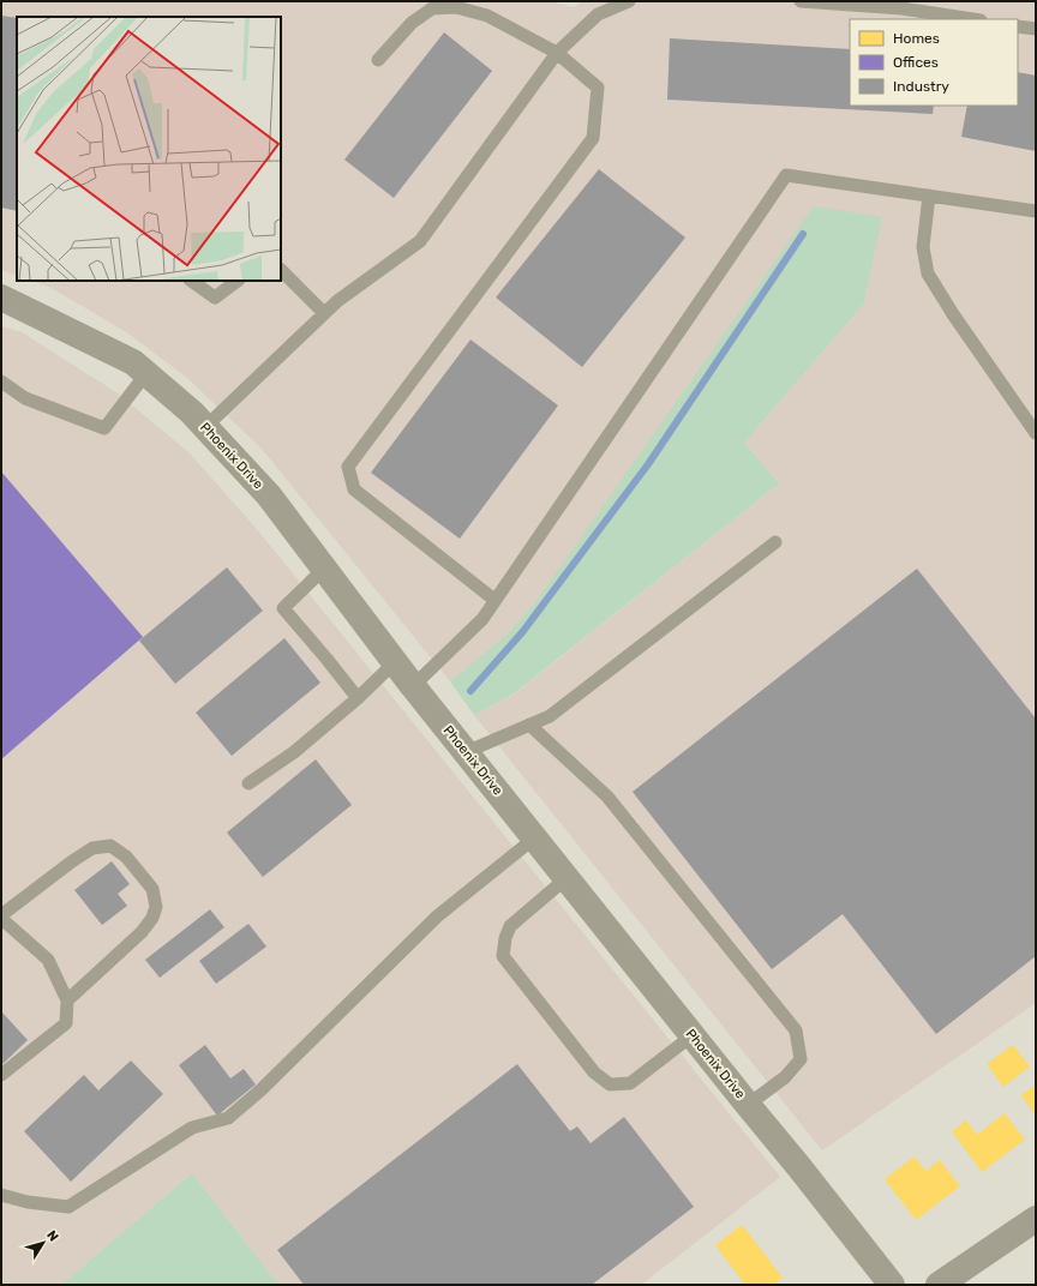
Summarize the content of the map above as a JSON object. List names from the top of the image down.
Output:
{
  "streets": {
    "street": ["Phoenix Drive"]
  },
  "legend": ["Homes", "Offices", "Industry"],
  "north": "top right"
}
